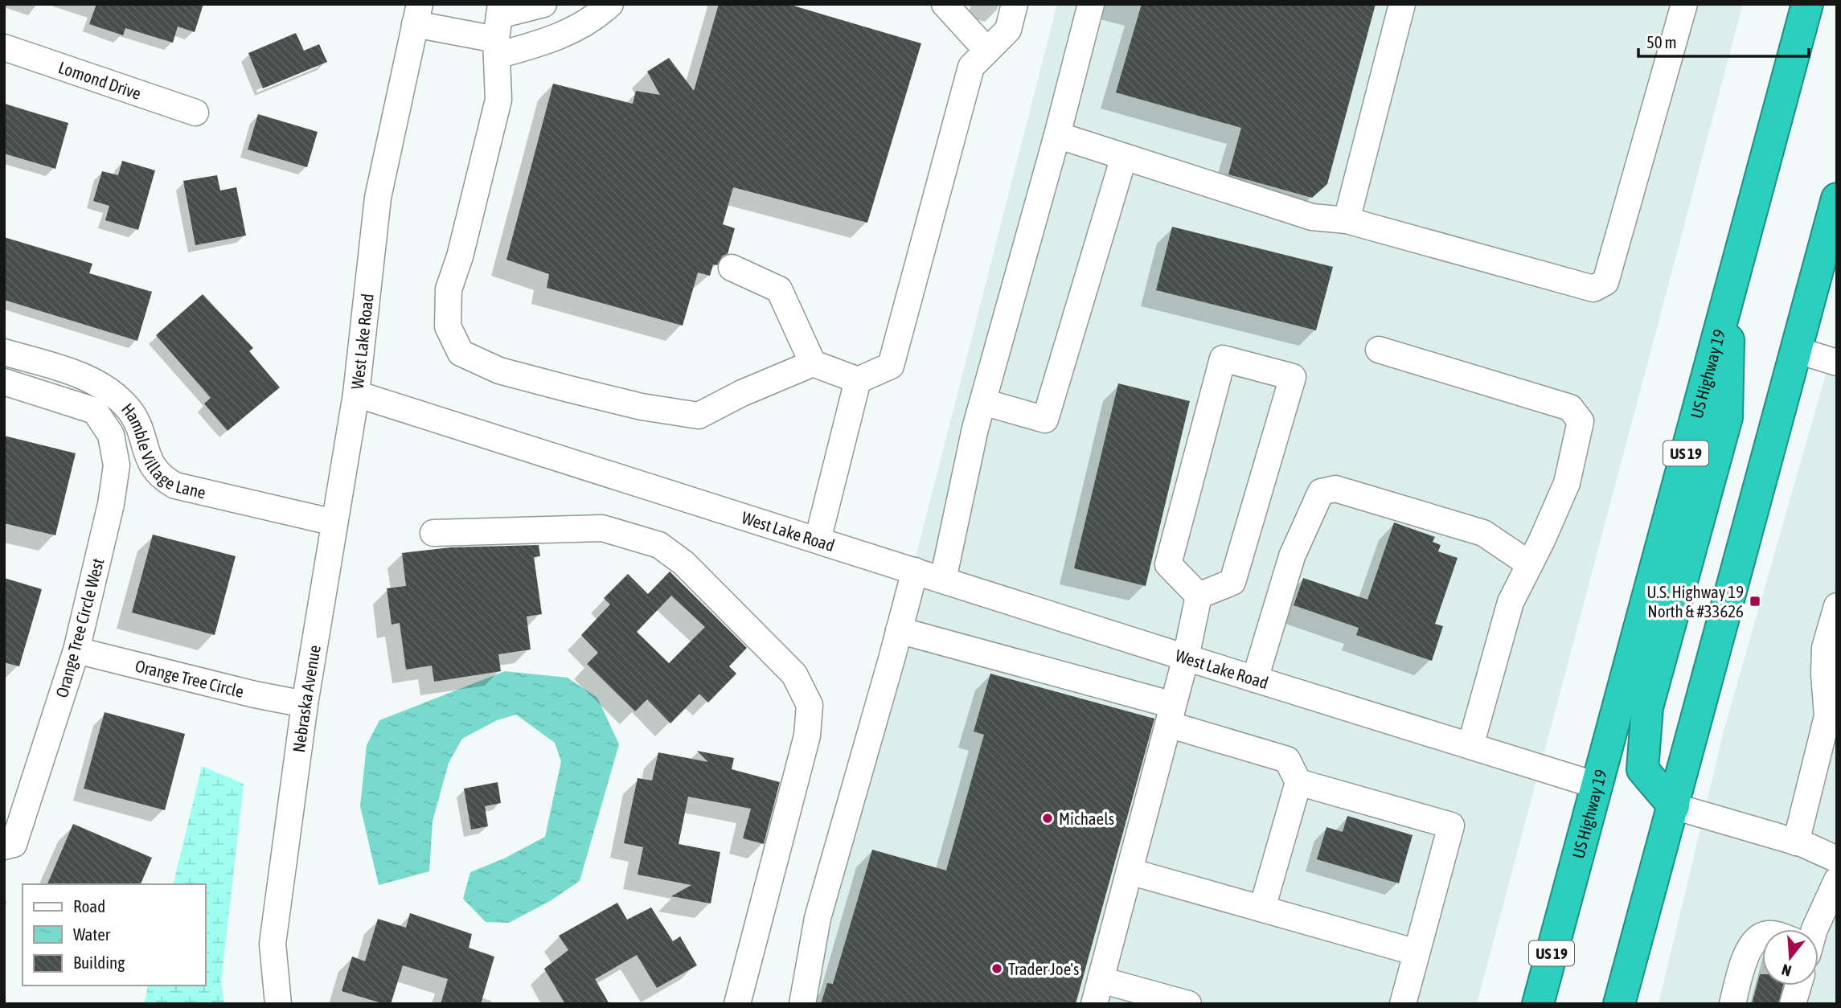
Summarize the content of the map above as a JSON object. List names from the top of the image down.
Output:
{
  "streets": {
    "highway": ["US Highway 19", "US 19"],
    "street": [
      "Lomond Drive",
      "West Lake Road",
      "Hamble Village Lane",
      "Orange Tree Circle West",
      "Orange Tree Circle",
      "Nebraska Avenue"
    ]
  },
  "crossings": [
    ["West Lake Road", "US Highway 19"],
    ["West Lake Road", "Nebraska Avenue"],
    ["Hamble Village Lane", "Nebraska Avenue"],
    ["Orange Tree Circle West", "Orange Tree Circle"],
    ["Orange Tree Circle", "Nebraska Avenue"]
  ],
  "places": {
    "transit": ["U.S. Highway 19 North & #33626"],
    "other": ["Michaels", "Trader Joe's"]
  },
  "legend": ["Road", "Water", "Building"],
  "scale_bar": "50 m",
  "north": "bottom"
}
